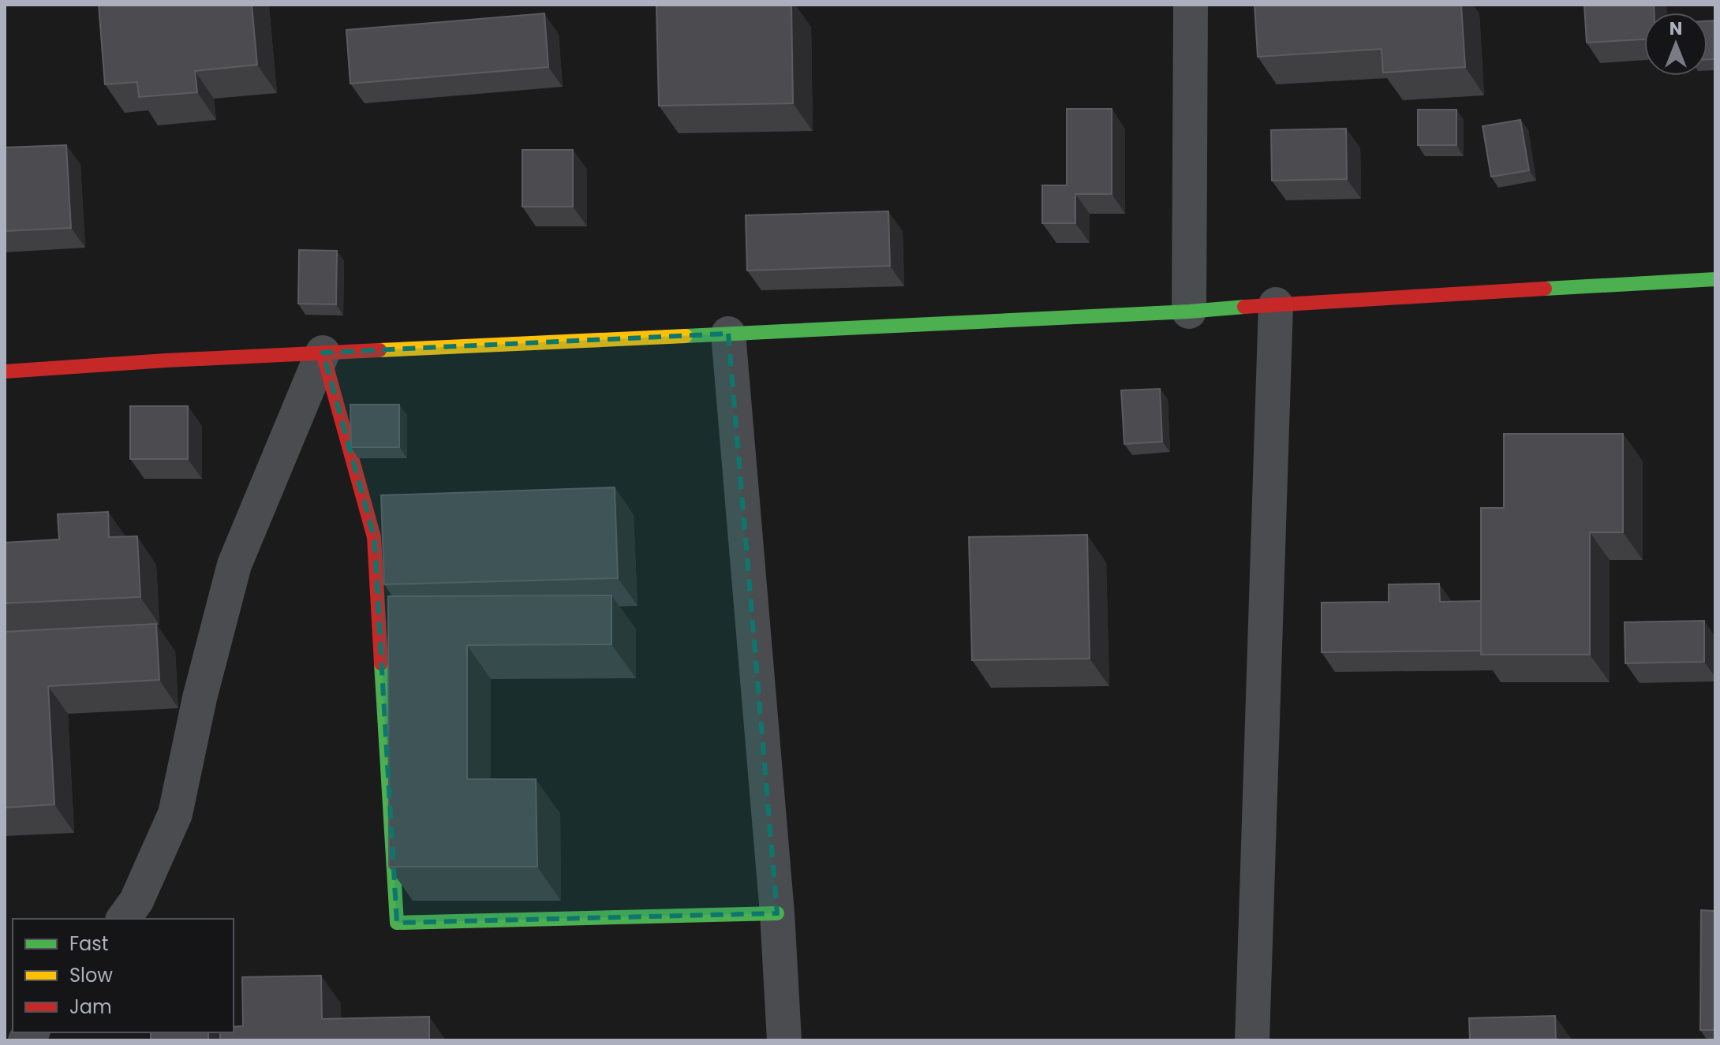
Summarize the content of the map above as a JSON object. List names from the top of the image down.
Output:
{
  "legend": ["Fast", "Slow", "Jam"],
  "north": "top"
}
